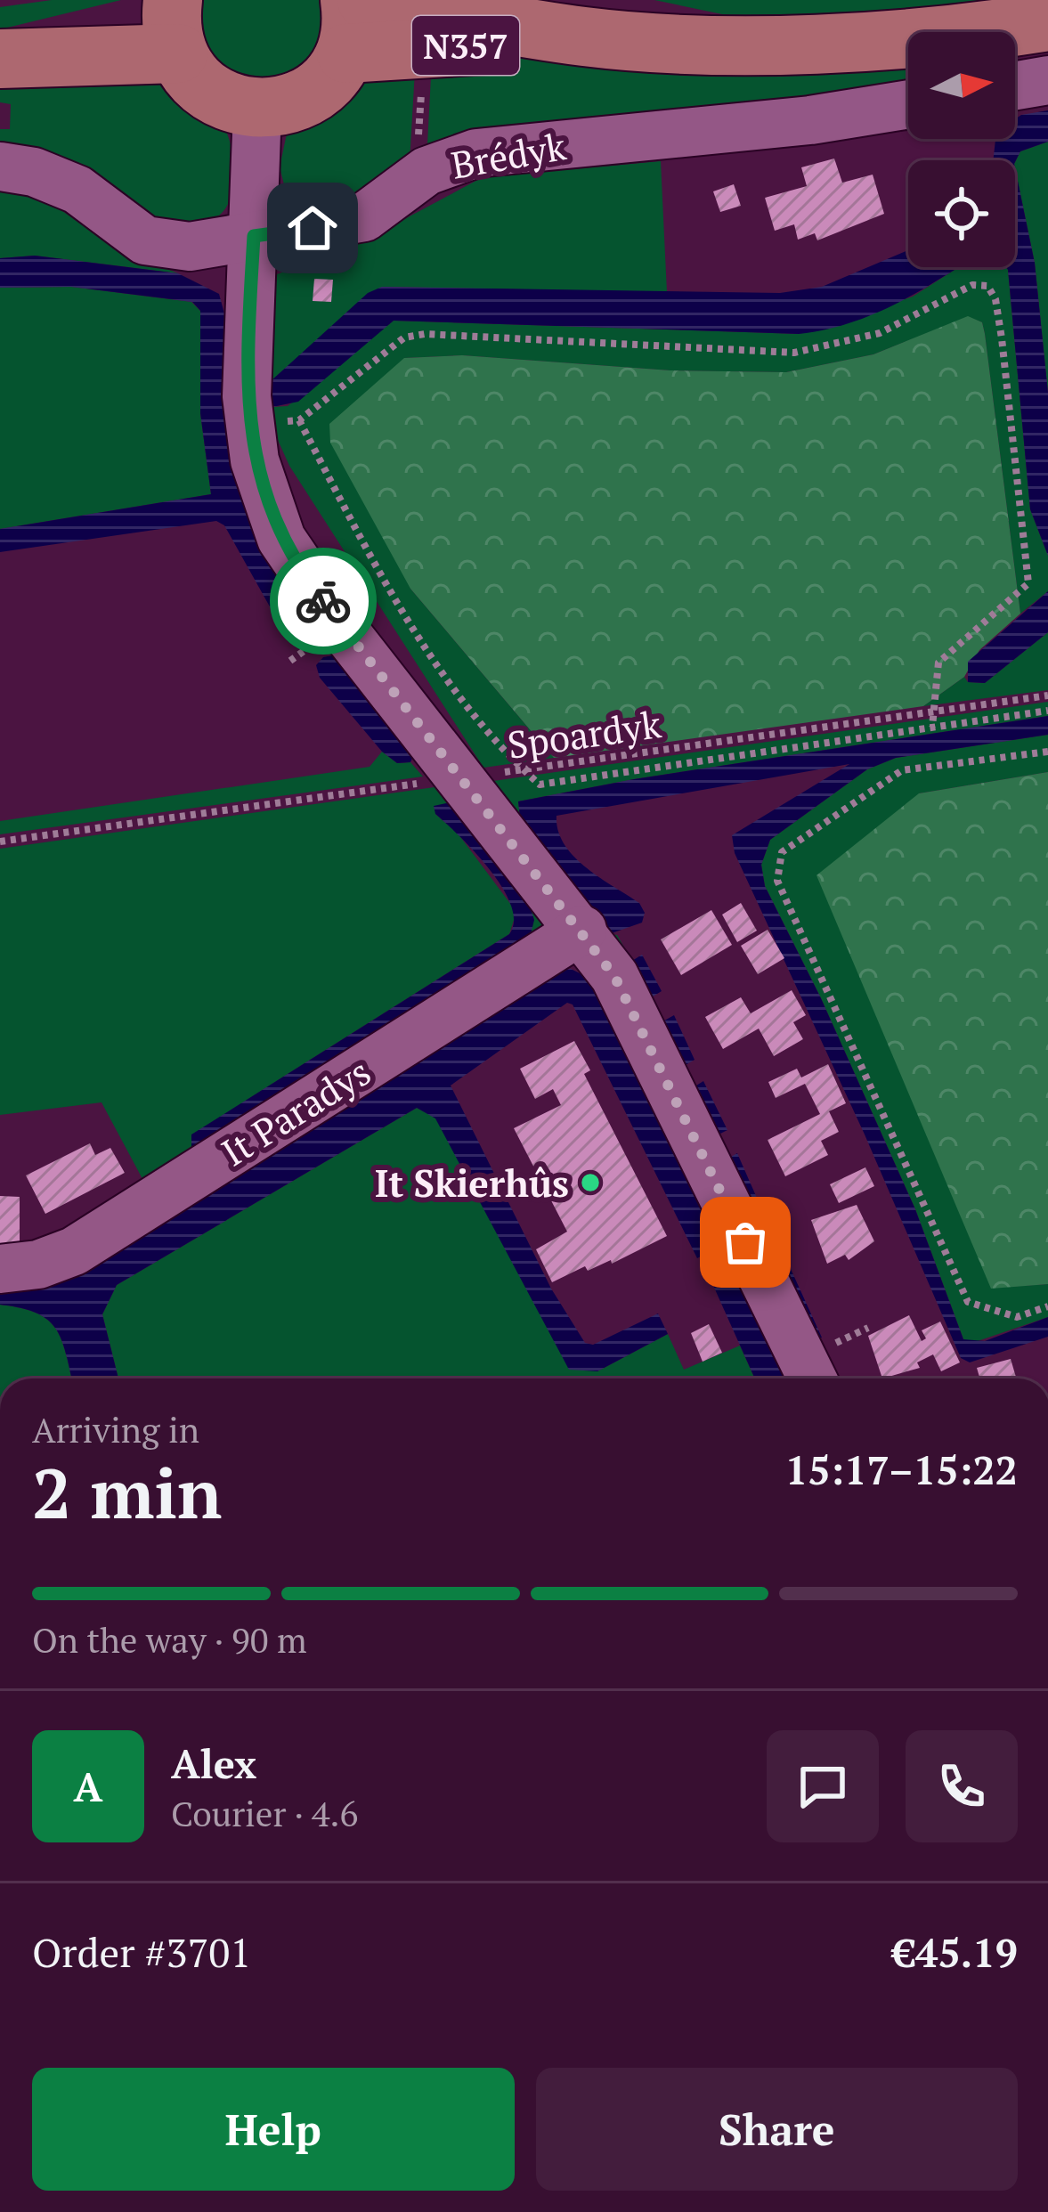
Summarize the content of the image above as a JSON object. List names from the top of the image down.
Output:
{
  "streets": {
    "main road": ["N357"],
    "street": ["Brédyk", "It Paradys"],
    "path": ["Spoardyk"]
  },
  "places": ["It Skierhûs"],
  "north": "right",
  "page": {
    "heading": ["2 min", "Arriving in", "15:17–15:22"],
    "panel": [
      "Alex",
      "Courier · 4.6",
      "Order #3701",
      "€45.19"
    ],
    "bar": "On the way · 90 m",
    "round": "A",
    "buttons": ["Help", "Share"]
  }
}
